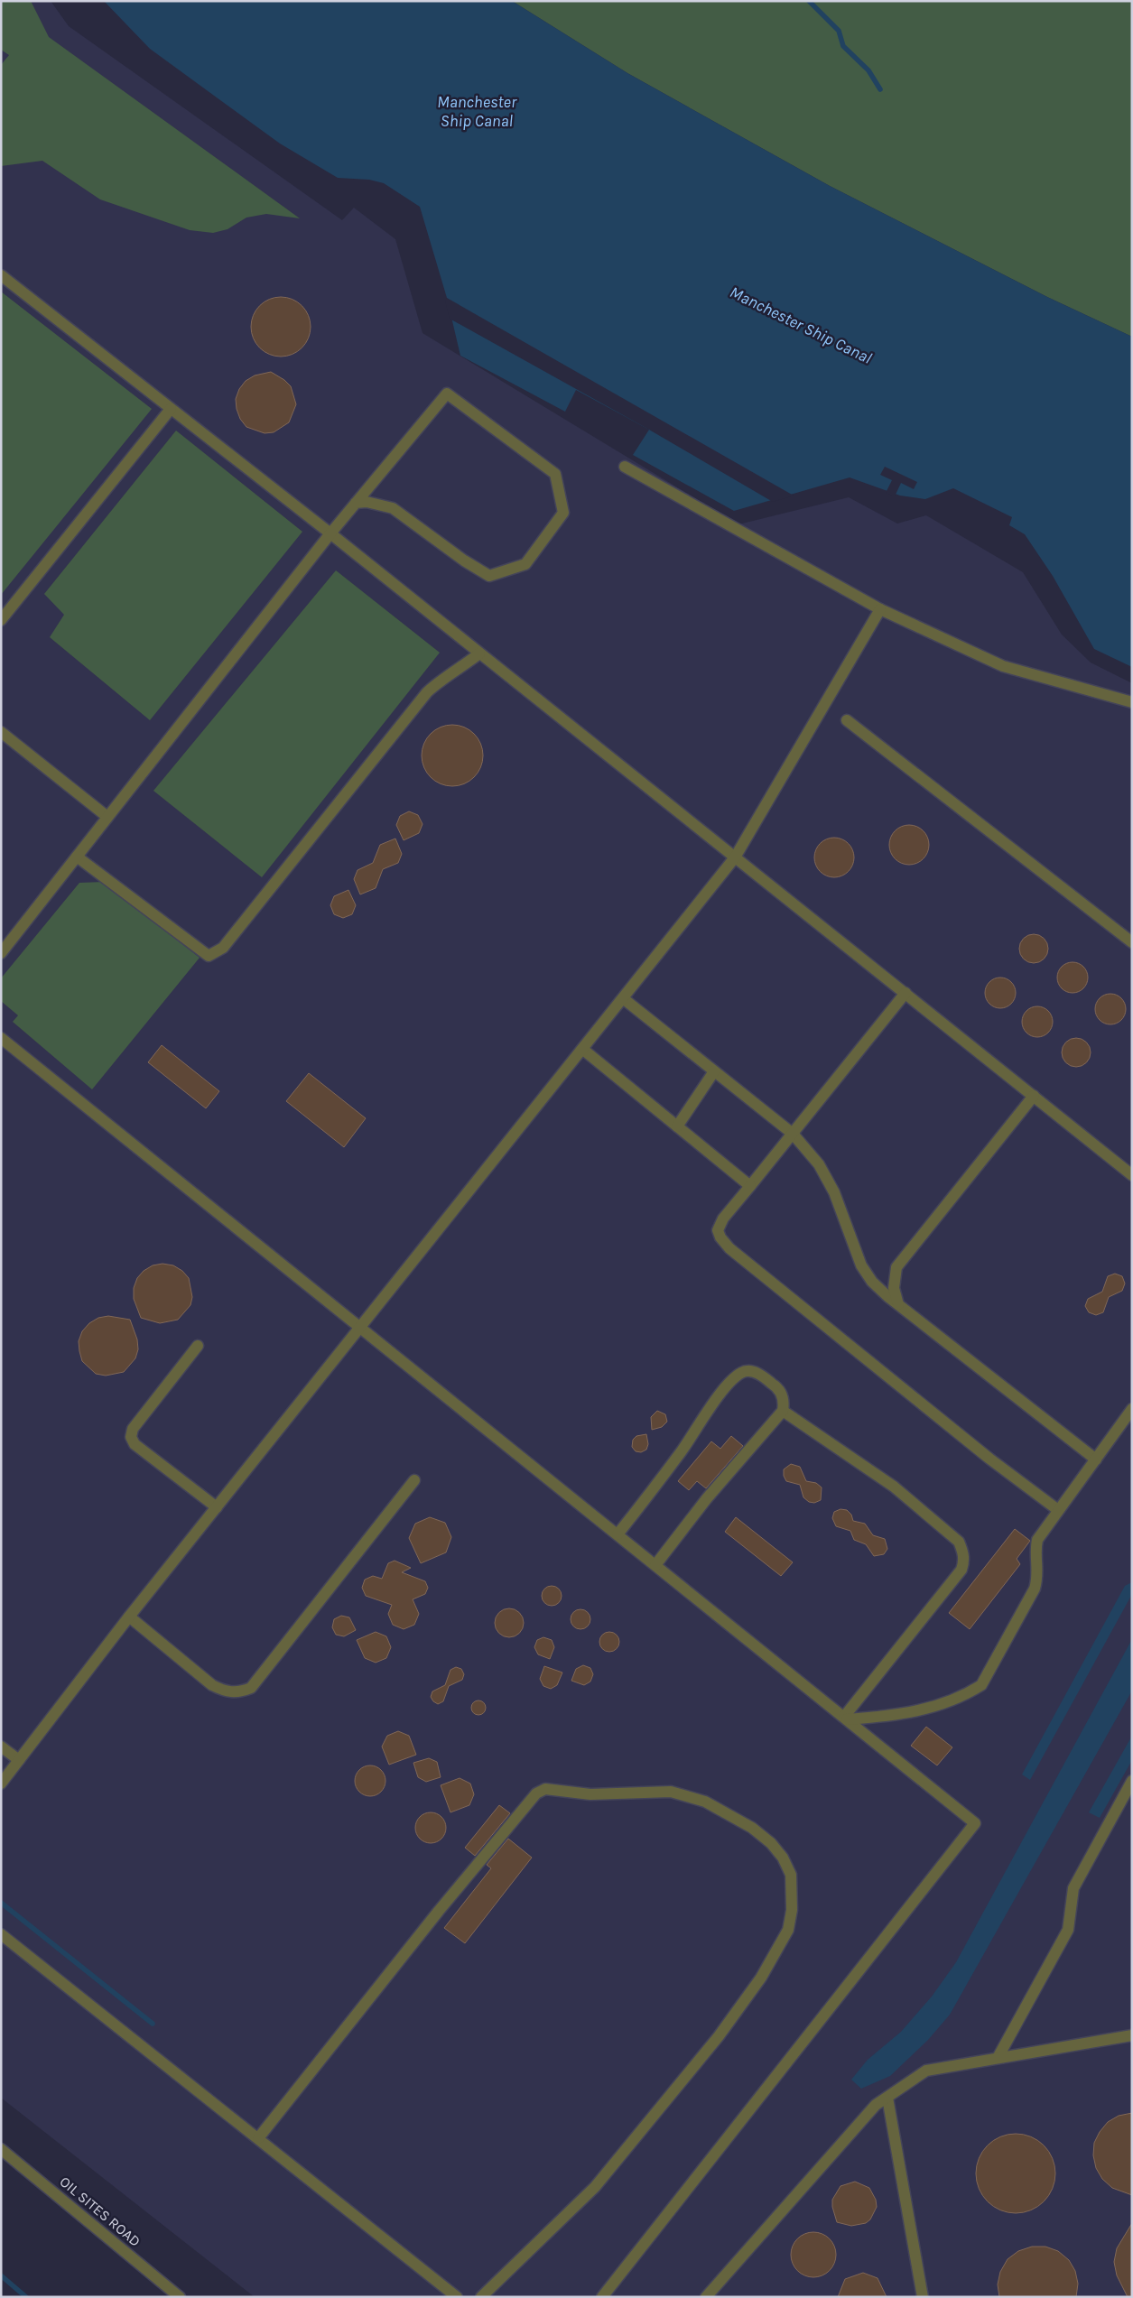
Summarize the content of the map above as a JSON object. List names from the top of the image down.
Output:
{
  "streets": {
    "lane": ["OIL SITES ROAD"]
  },
  "water": ["Manchester Ship Canal"]
}
